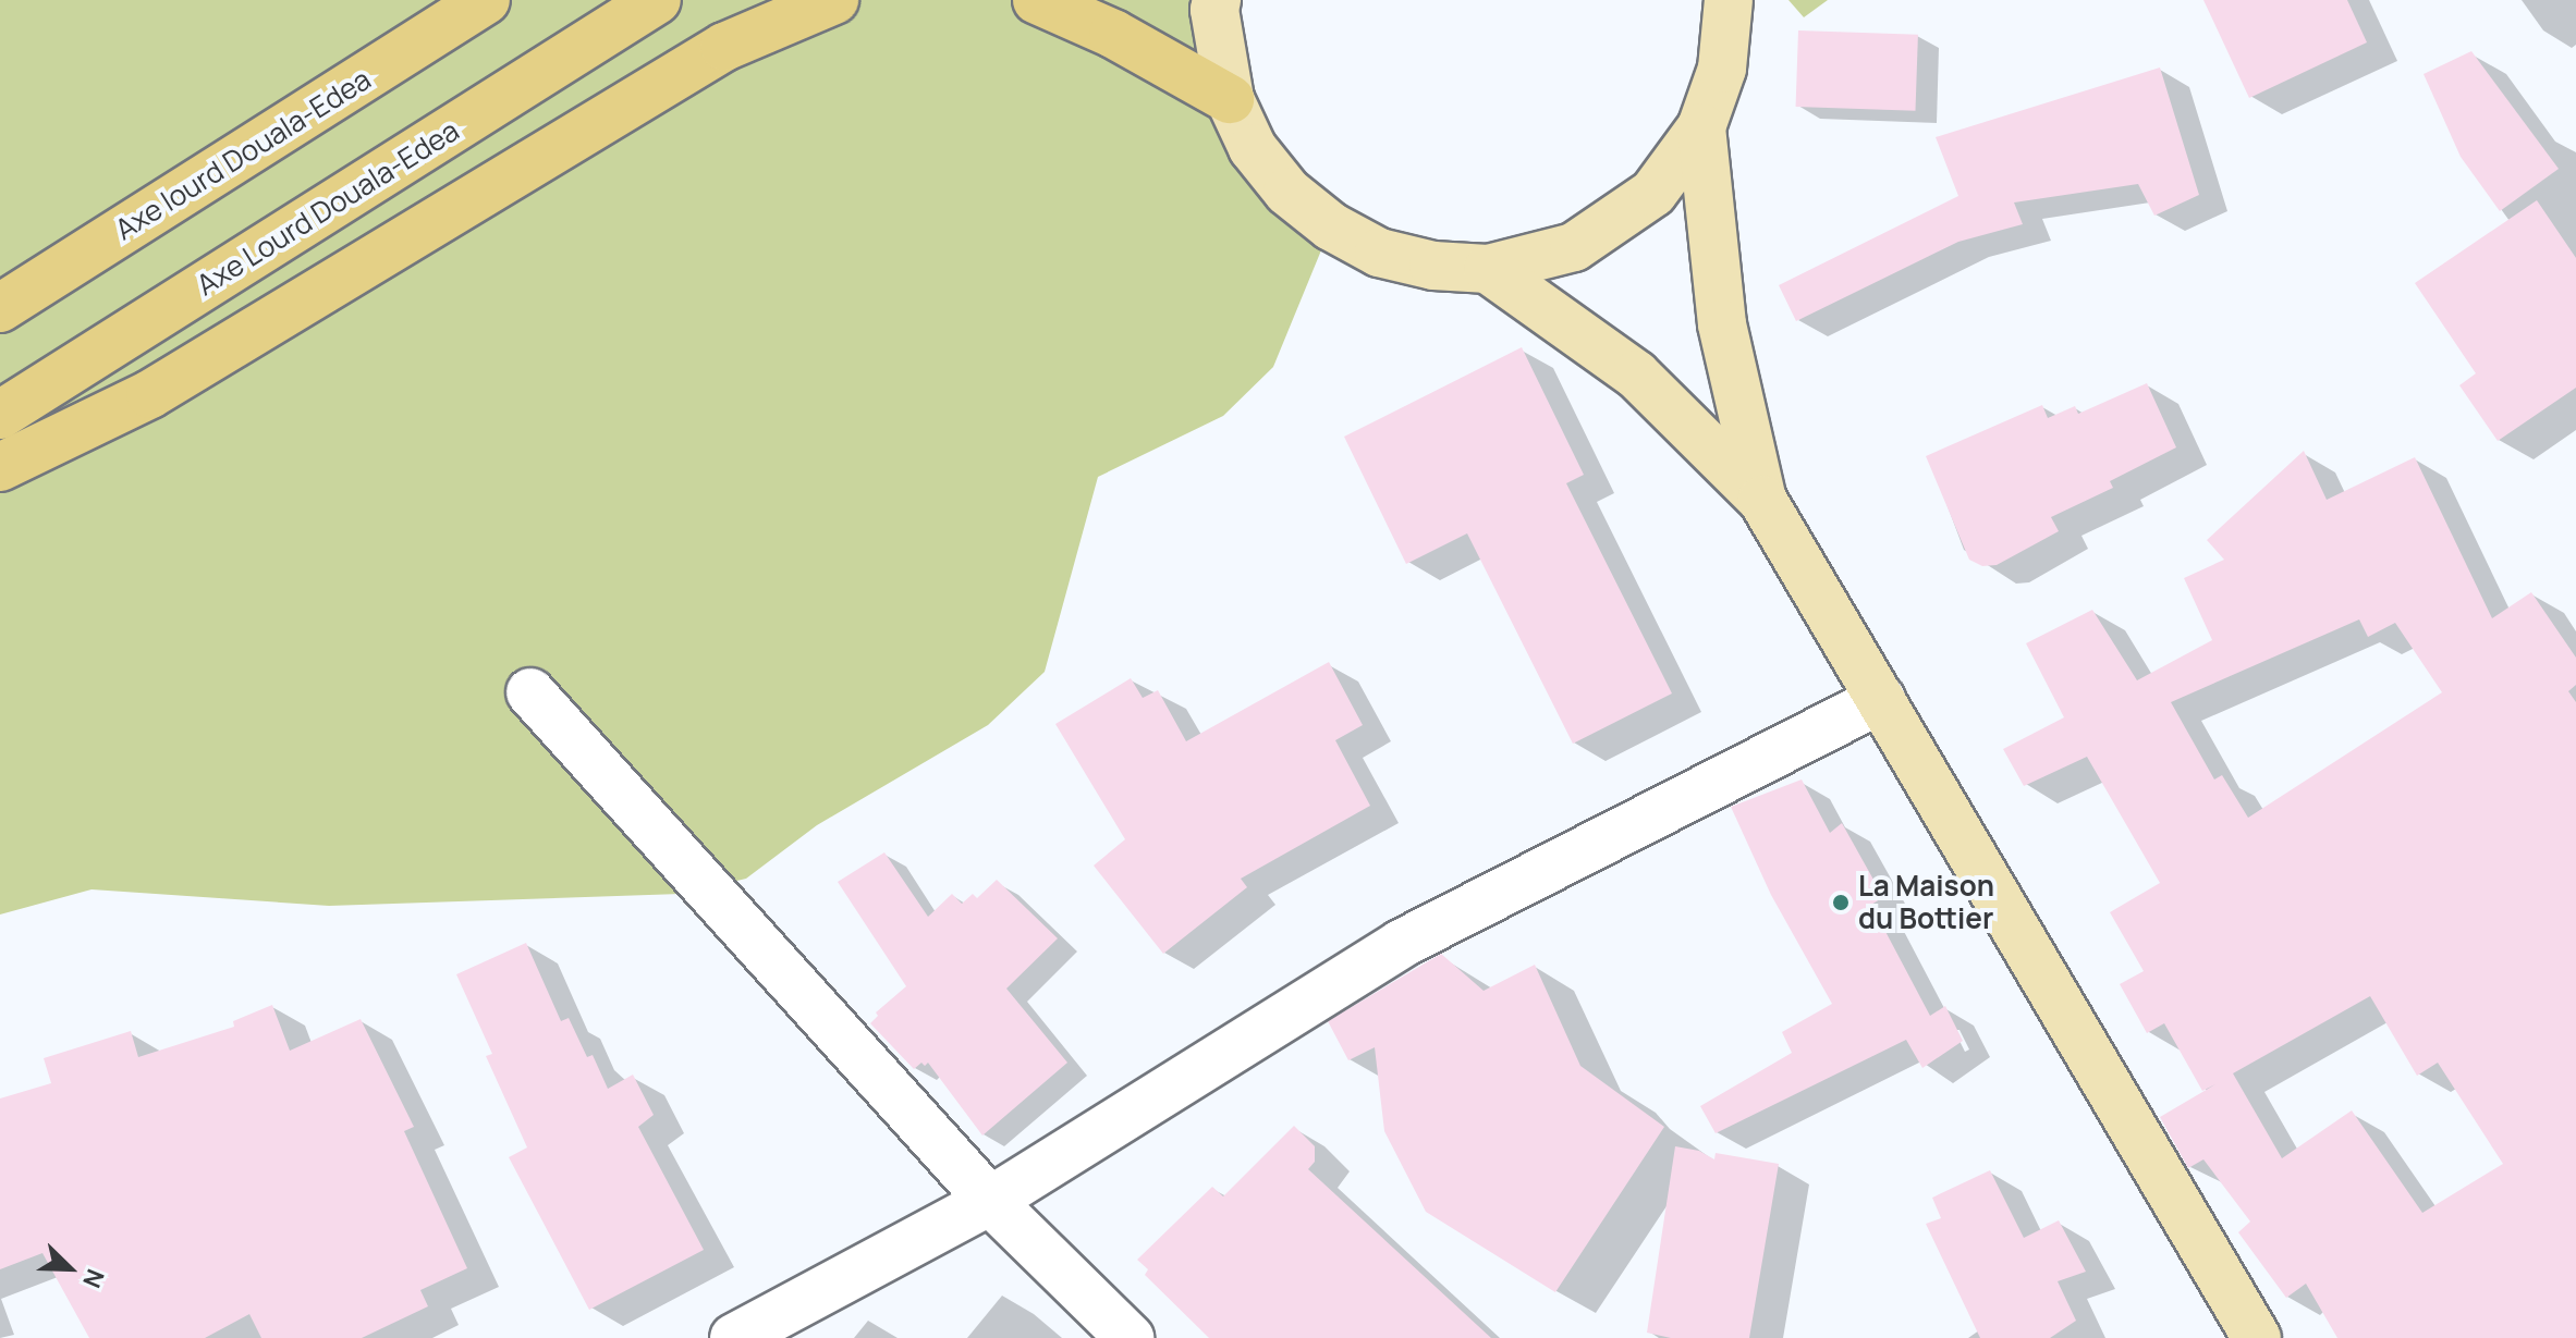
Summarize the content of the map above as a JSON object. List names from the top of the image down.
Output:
{
  "streets": {
    "highway": ["Axe lourd Douala-Edea", "Axe Lourd Douala-Edea"]
  },
  "places": ["La Maison du Bottier"],
  "north": "bottom right"
}
